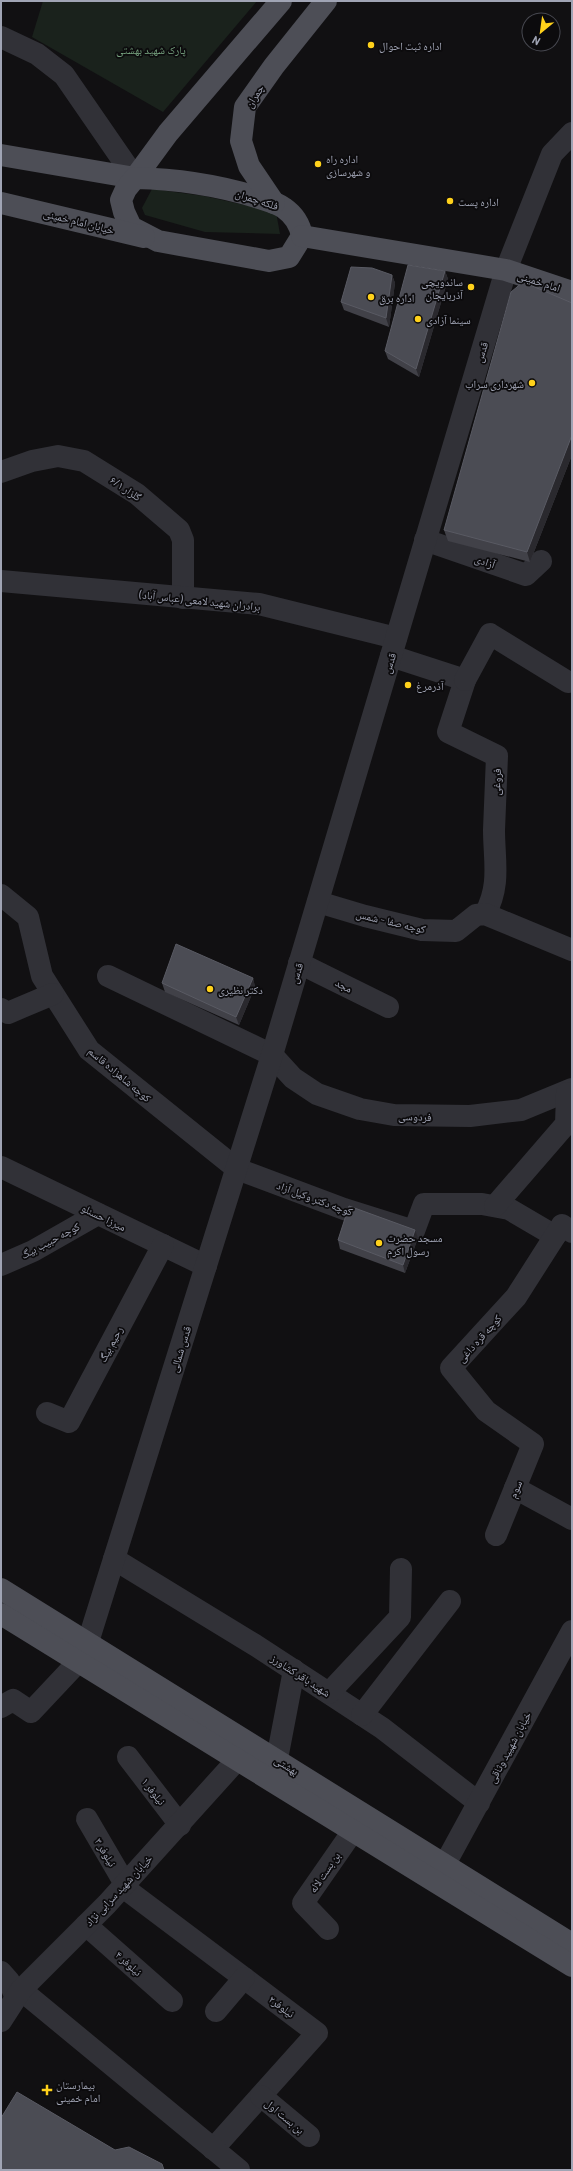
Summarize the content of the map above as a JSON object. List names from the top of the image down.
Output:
{
  "streets": {
    "main road": [
      "چمران",
      "فلکه چمران",
      "خیابان امام خمینی",
      "امام خمینی",
      "بهشتی"
    ],
    "street": [
      "قدس",
      "گلزار ۶/۱",
      "آزادی",
      "برادران شهید لامعی (عباس آباد)",
      "فروغی",
      "کوچه صفا - شمس",
      "مجد",
      "کوچه شاهزاده قاسم",
      "فردوسی",
      "کوچه دکتر وکیل آزاد",
      "میرزا حسنلو",
      "کوچه حبیب بیگ",
      "کوچه قره داغی",
      "رحیم بیگ",
      "قدس شمالی",
      "سوم",
      "شهید باقر کشاورز",
      "خیابان شهیید وثاقی",
      "نیلوفر ۱",
      "نیلوفر ۳",
      "بن بست لاله",
      "خیابان شهید سرابی نژاد",
      "نیلوفر ۴",
      "نیلوفر۲",
      "بن بست اول"
    ]
  },
  "crossings": [
    ["چمران", "فلکه چمران"],
    ["فلکه چمران", "امام خمینی"],
    ["امام خمینی", "قدس"],
    ["قدس", "آزادی"],
    ["قدس", "برادران شهید لامعی (عباس آباد)"],
    ["قدس", "کوچه صفا - شمس"],
    ["قدس", "مجد"],
    ["قدس", "فردوسی"],
    ["قدس", "قدس شمالی"],
    ["گلزار ۶/۱", "برادران شهید لامعی (عباس آباد)"],
    ["فروغی", "کوچه صفا - شمس"],
    ["کوچه شاهزاده قاسم", "کوچه دکتر وکیل آزاد"],
    ["کوچه شاهزاده قاسم", "قدس شمالی"],
    ["فردوسی", "قدس شمالی"],
    ["کوچه دکتر وکیل آزاد", "کوچه قره داغی"],
    ["کوچه دکتر وکیل آزاد", "قدس شمالی"],
    ["میرزا حسنلو", "کوچه حبیب بیگ"],
    ["میرزا حسنلو", "رحیم بیگ"],
    ["میرزا حسنلو", "قدس شمالی"],
    ["کوچه قره داغی", "سوم"],
    ["قدس شمالی", "شهید باقر کشاورز"],
    ["قدس شمالی", "بهشتی"],
    ["شهید باقر کشاورز", "خیابان شهیید وثاقی"],
    ["خیابان شهیید وثاقی", "بهشتی"],
    ["بهشتی", "بن بست لاله"],
    ["بهشتی", "خیابان شهید سرابی نژاد"],
    ["نیلوفر ۱", "خیابان شهید سرابی نژاد"],
    ["نیلوفر ۳", "خیابان شهید سرابی نژاد"],
    ["نیلوفر ۳", "نیلوفر۲"],
    ["خیابان شهید سرابی نژاد", "نیلوفر ۴"],
    ["خیابان شهید سرابی نژاد", "نیلوفر۲"],
    ["نیلوفر۲", "بن بست اول"]
  ],
  "parks": ["پارک شهید بهشتی"],
  "places": {
    "other": [
      "اداره ثبت احوال",
      "اداره راه و شهرسازی",
      "اداره پست",
      "ساندویچی آذربایجان",
      "اداره برق",
      "سینما آزادی",
      "شهرداری سراب",
      "آذرمرغ",
      "دکتر نظیری",
      "مسجد حضرت رسول اکرم"
    ],
    "health": ["بیمارستان امام خمینی"]
  },
  "north": "bottom left"
}
